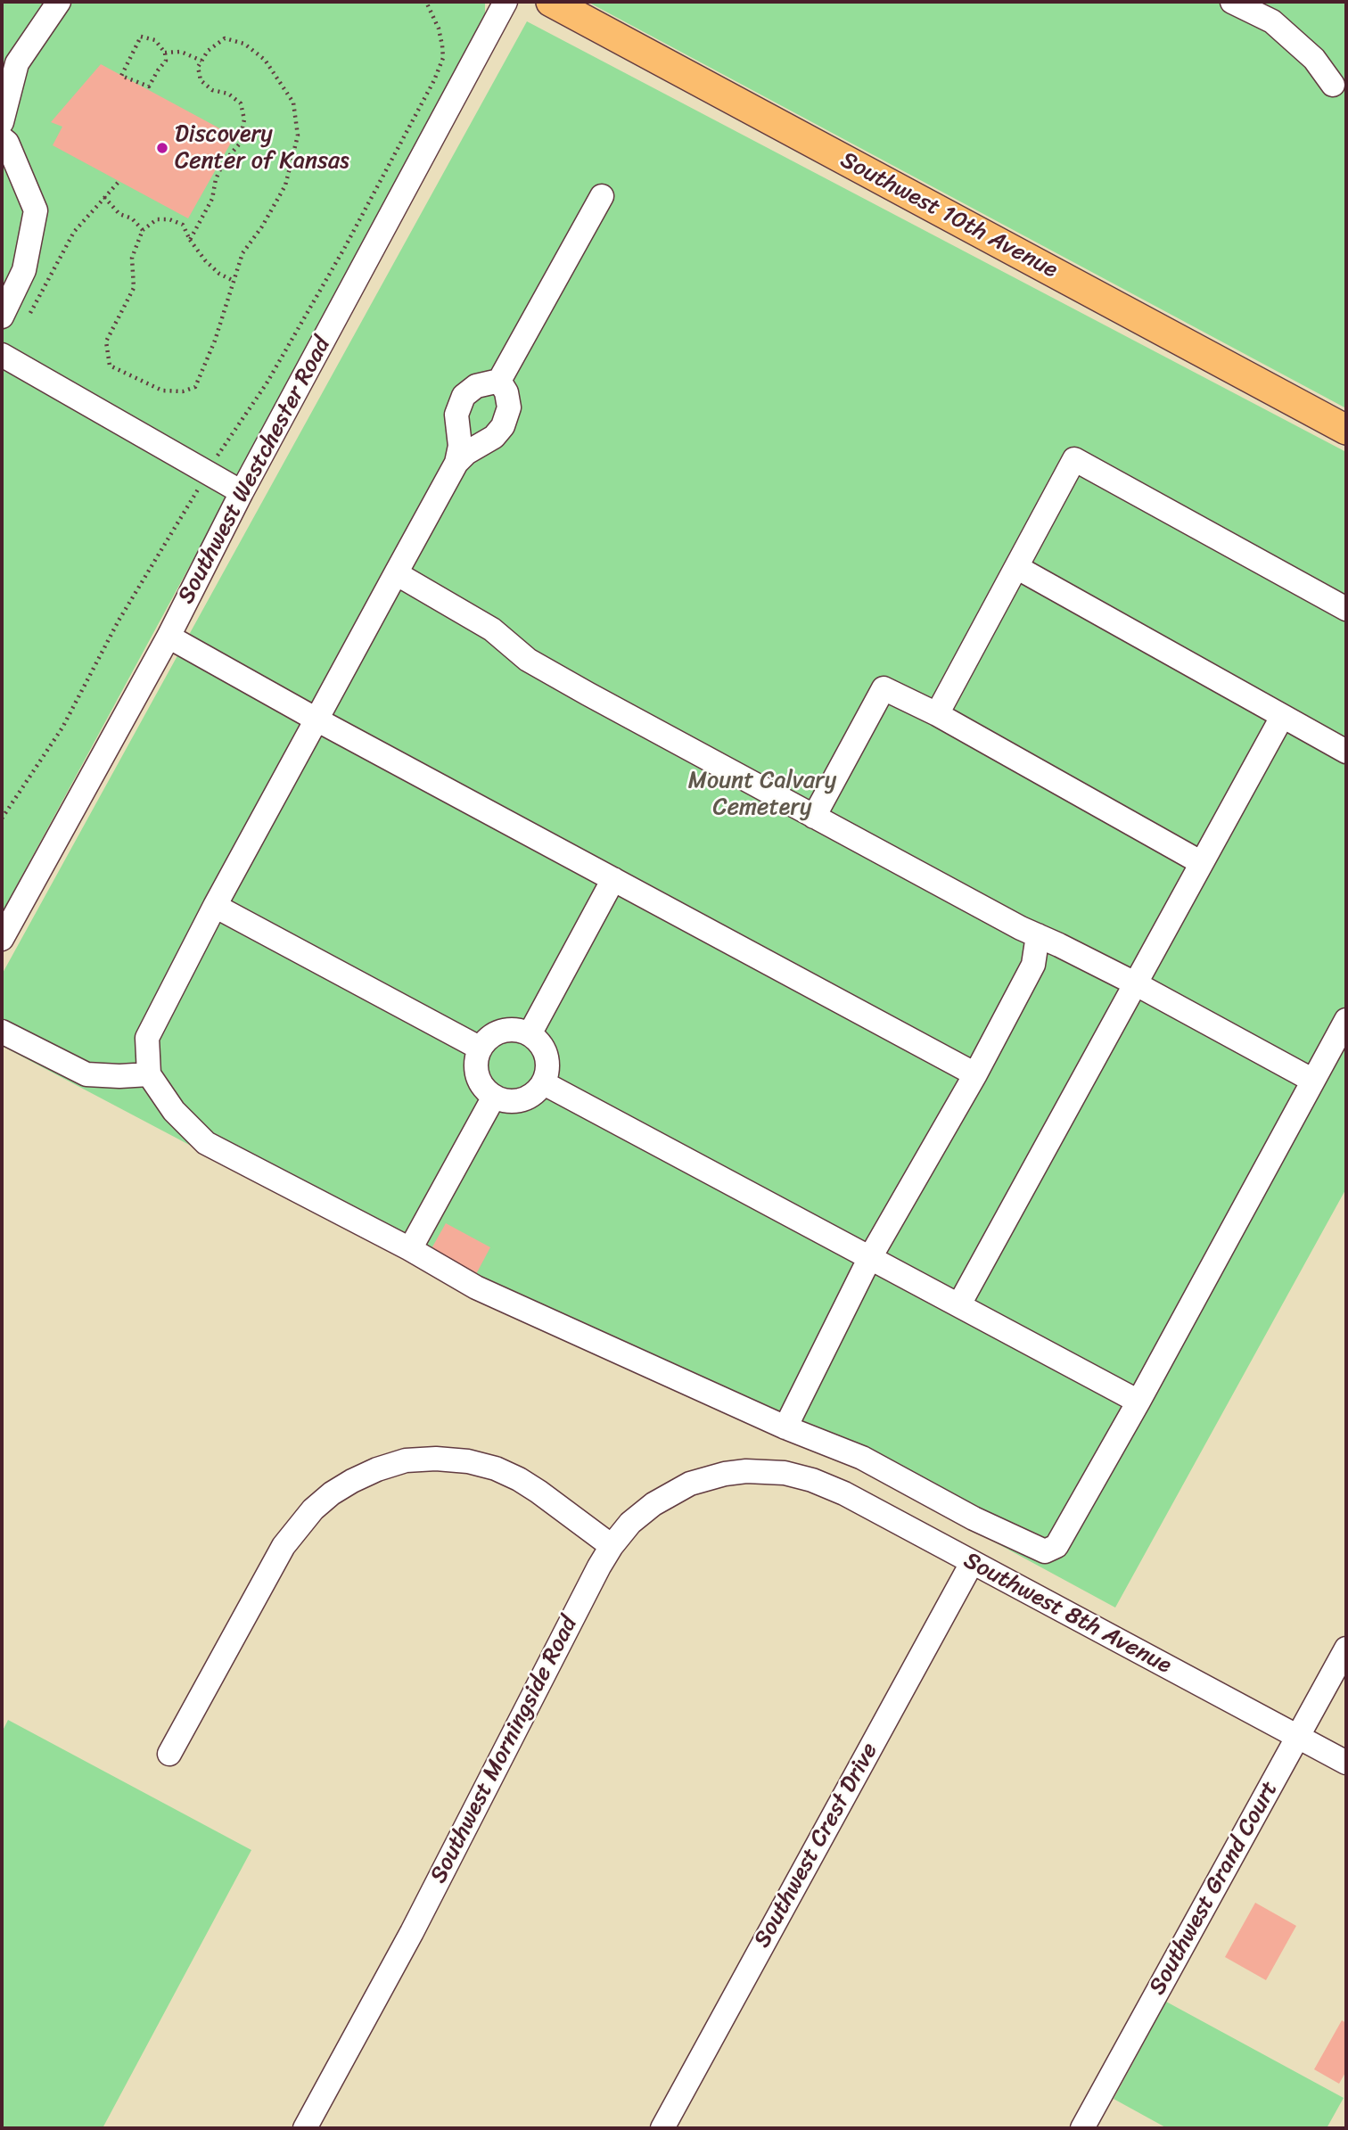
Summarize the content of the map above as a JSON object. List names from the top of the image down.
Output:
{
  "streets": {
    "main road": ["Southwest 10th Avenue"],
    "street": [
      "Southwest Westchester Road",
      "Southwest 8th Avenue",
      "Southwest Morningside Road",
      "Southwest Crest Drive",
      "Southwest Grand Court"
    ]
  },
  "crossings": [
    ["Southwest 8th Avenue", "Southwest Morningside Road"],
    ["Southwest 8th Avenue", "Southwest Crest Drive"],
    ["Southwest 8th Avenue", "Southwest Grand Court"]
  ],
  "parks": ["Mount Calvary Cemetery"],
  "places": ["Discovery Center of Kansas"]
}
